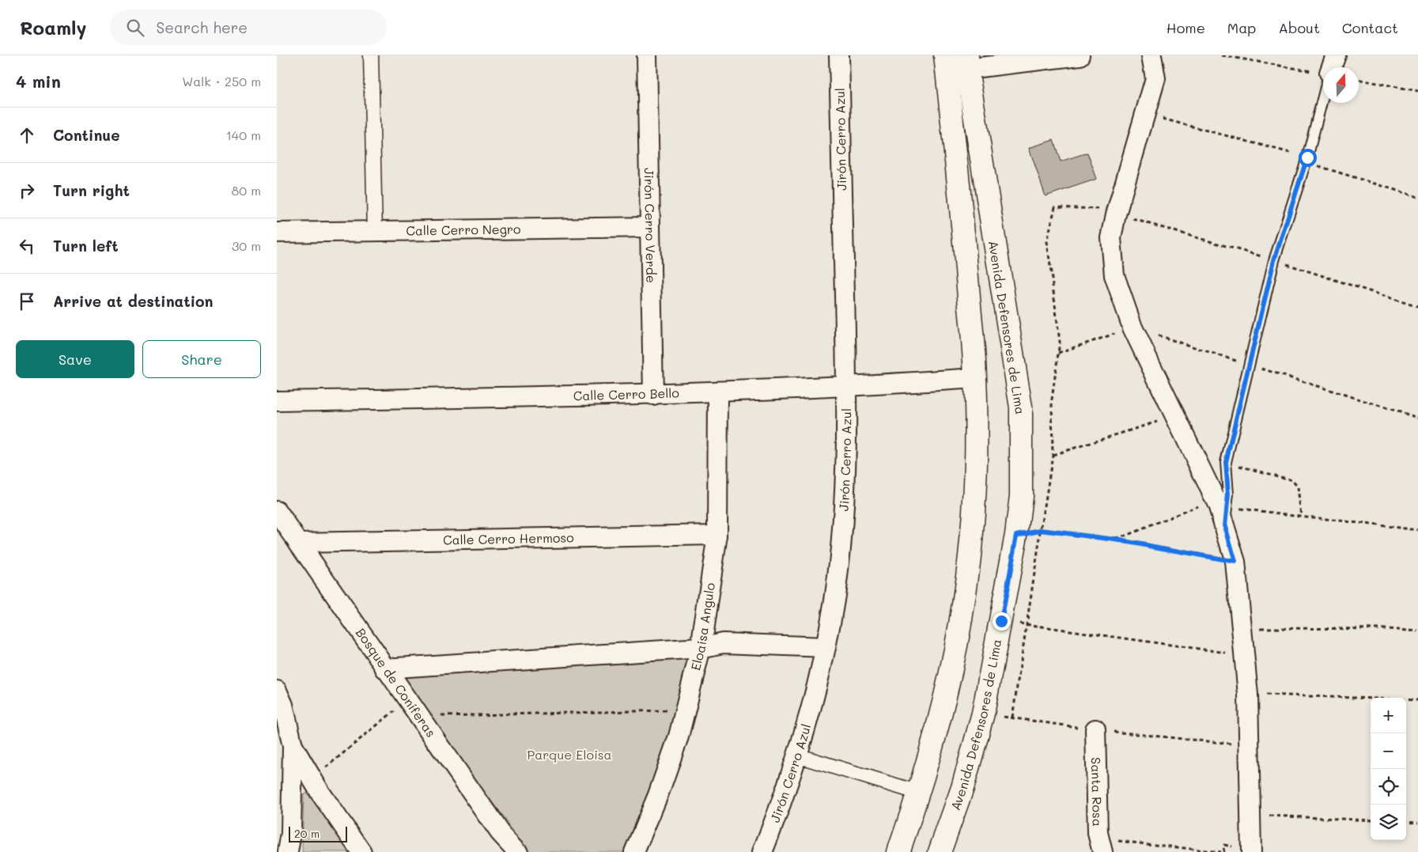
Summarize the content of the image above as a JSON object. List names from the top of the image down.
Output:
{
  "streets": {
    "main road": ["Avenida Defensores de Lima"],
    "street": [
      "Jirón Cerro Azul",
      "Jirón Cerro Verde",
      "Calle Cerro Negro",
      "Calle Cerro Bello",
      "Calle Cerro Hermoso",
      "Eloaisa Angulo",
      "Bosque de Coníferas",
      "Santa Rosa"
    ]
  },
  "crossings": [
    ["Jirón Cerro Azul", "Calle Cerro Bello"],
    ["Jirón Cerro Verde", "Calle Cerro Negro"],
    ["Jirón Cerro Verde", "Calle Cerro Bello"],
    ["Calle Cerro Bello", "Eloaisa Angulo"],
    ["Calle Cerro Hermoso", "Eloaisa Angulo"],
    ["Calle Cerro Hermoso", "Bosque de Coníferas"]
  ],
  "parks": ["Parque Eloisa"],
  "scale_bar": "20 m",
  "north": "top",
  "page": {
    "header": "Roamly",
    "search": "Search here",
    "nav": [
      "Home",
      "Map",
      "About",
      "Contact"
    ],
    "heading": ["4 min", "Walk · 250 m"],
    "list": [
      ["Continue", "140 m"],
      ["Turn right", "80 m"],
      ["Turn left", "30 m"],
      "Arrive at destination"
    ],
    "buttons": ["Save", "Share"],
    "map_buttons": ["+", "−"],
    "scale": "20 m"
  }
}
